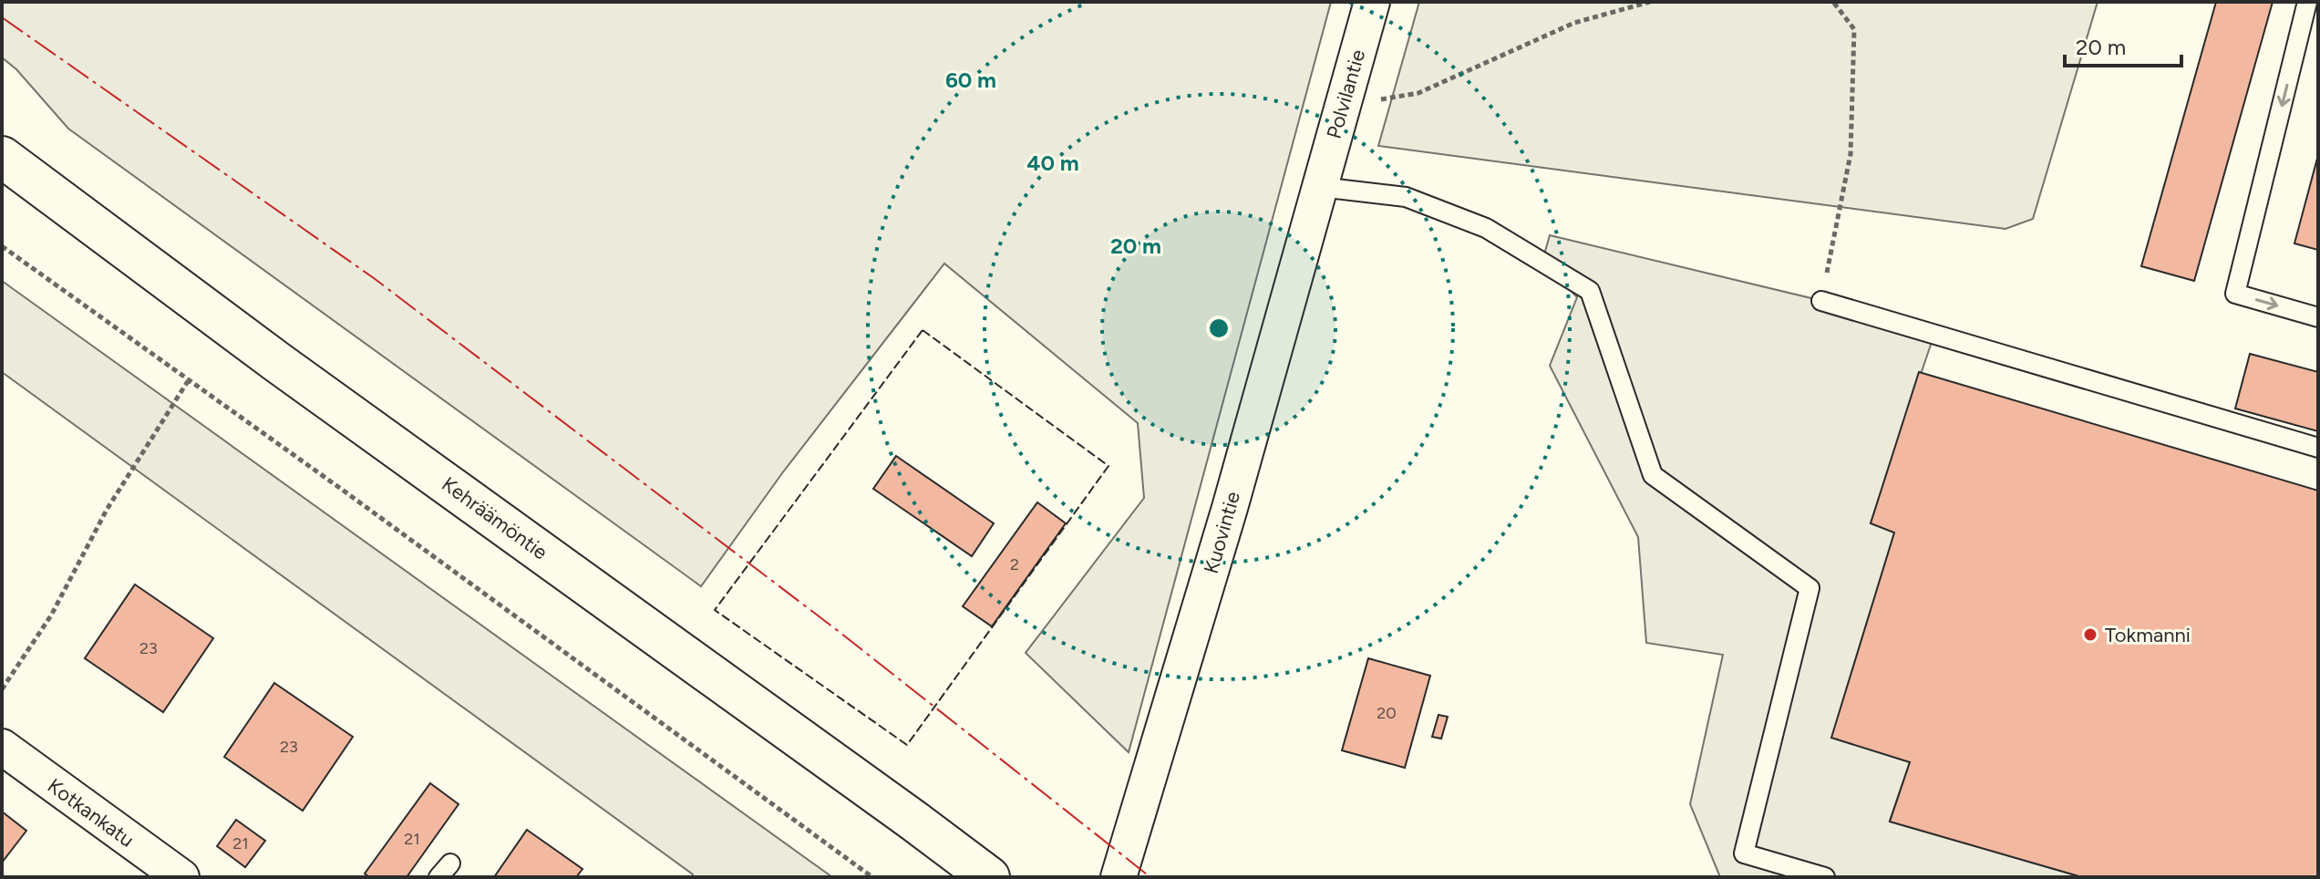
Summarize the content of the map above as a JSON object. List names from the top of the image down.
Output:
{
  "streets": {
    "street": [
      "Polvilantie",
      "Kehräämöntie",
      "Kuovintie",
      "Kotkankatu"
    ]
  },
  "crossings": [
    ["Polvilantie", "Kuovintie"]
  ],
  "places": ["Tokmanni"],
  "house_numbers": [
    "2",
    "23",
    "20",
    "23",
    "21",
    "21"
  ],
  "scale_bar": "20 m",
  "rings": ["60 m", "40 m", "20 m"]
}
